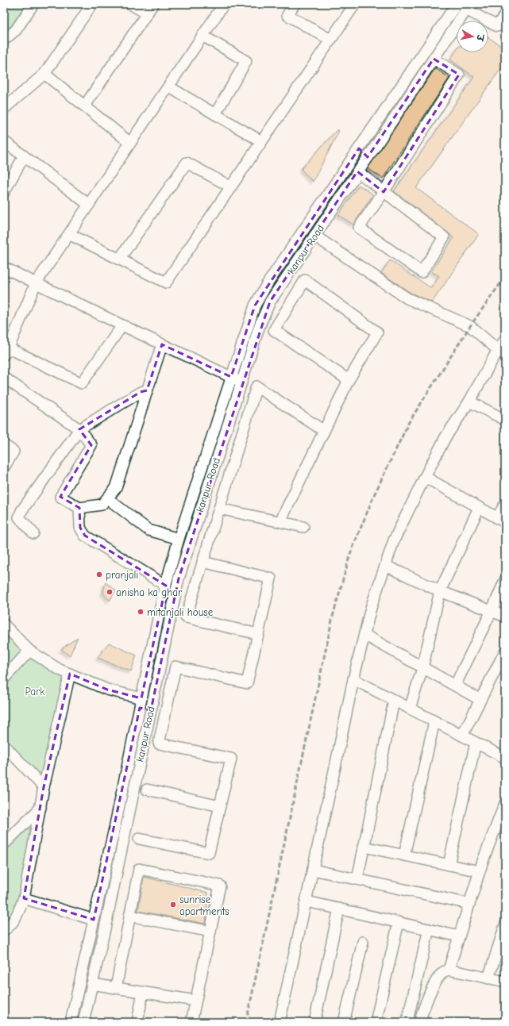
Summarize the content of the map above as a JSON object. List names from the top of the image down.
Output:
{
  "streets": {
    "street": ["kanpur Road"]
  },
  "parks": ["Park"],
  "places": [
    "pranjali",
    "anisha ka ghar",
    "mitanjali house",
    "sunrise apartments"
  ],
  "north": "right"
}
